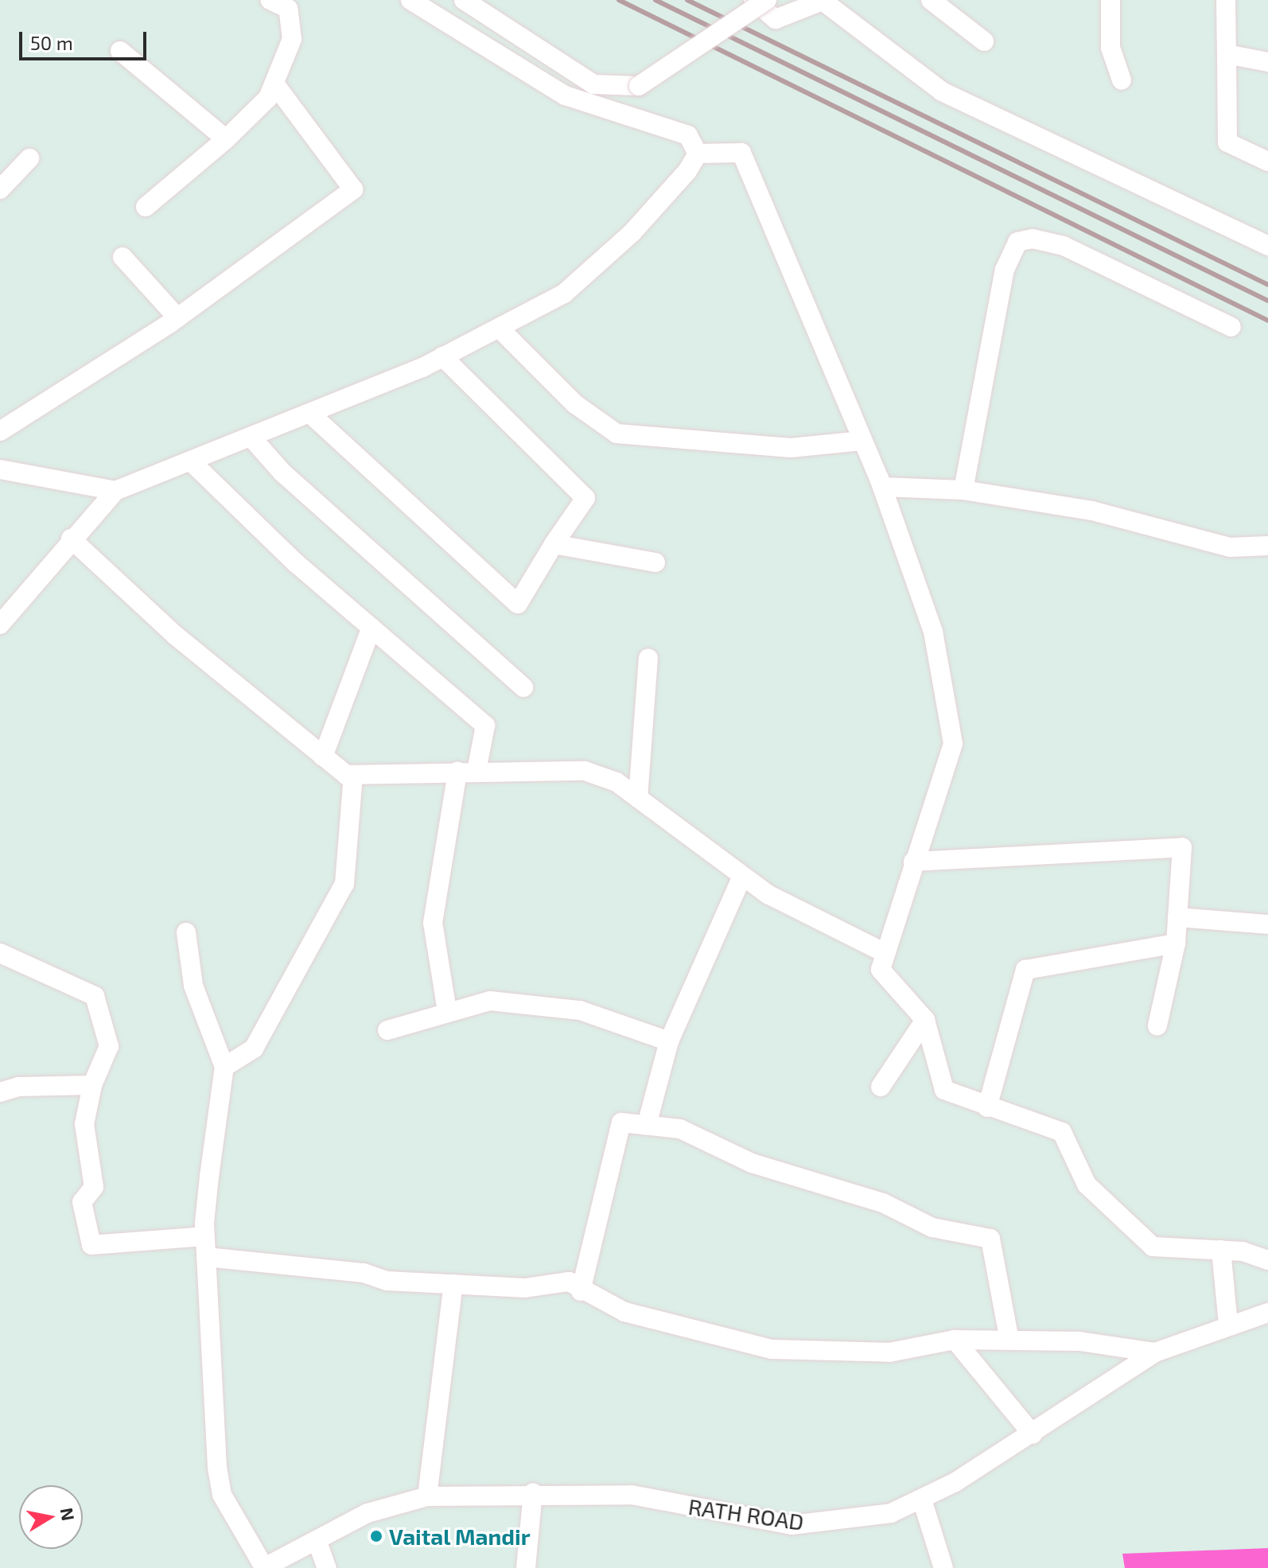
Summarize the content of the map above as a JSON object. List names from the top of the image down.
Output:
{
  "streets": {
    "street": ["RATH ROAD"]
  },
  "places": ["Vaital Mandir"],
  "scale_bar": "50 m",
  "north": "right"
}
